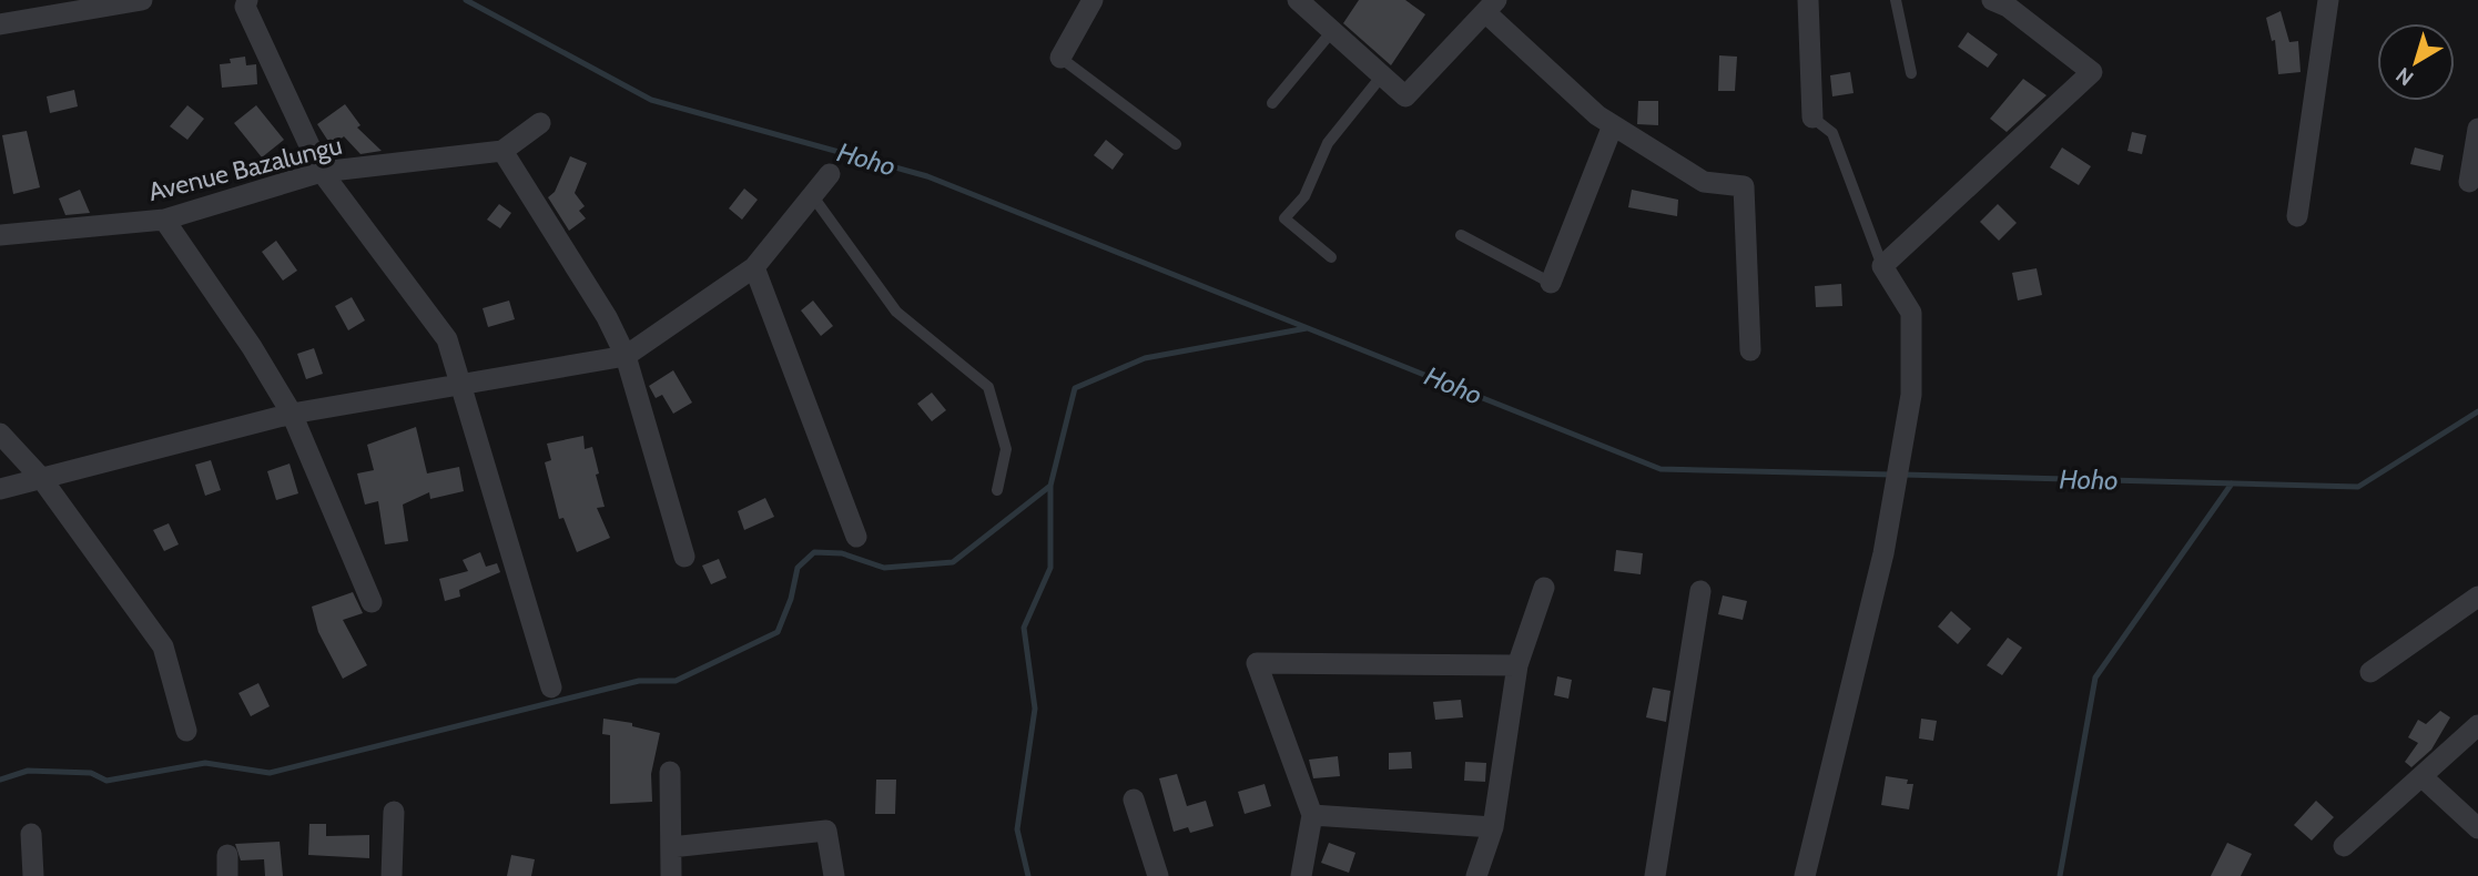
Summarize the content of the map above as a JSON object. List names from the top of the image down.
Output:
{
  "streets": {
    "street": ["Avenue Bazalungu"]
  },
  "water": ["Hoho"],
  "north": "bottom left"
}
